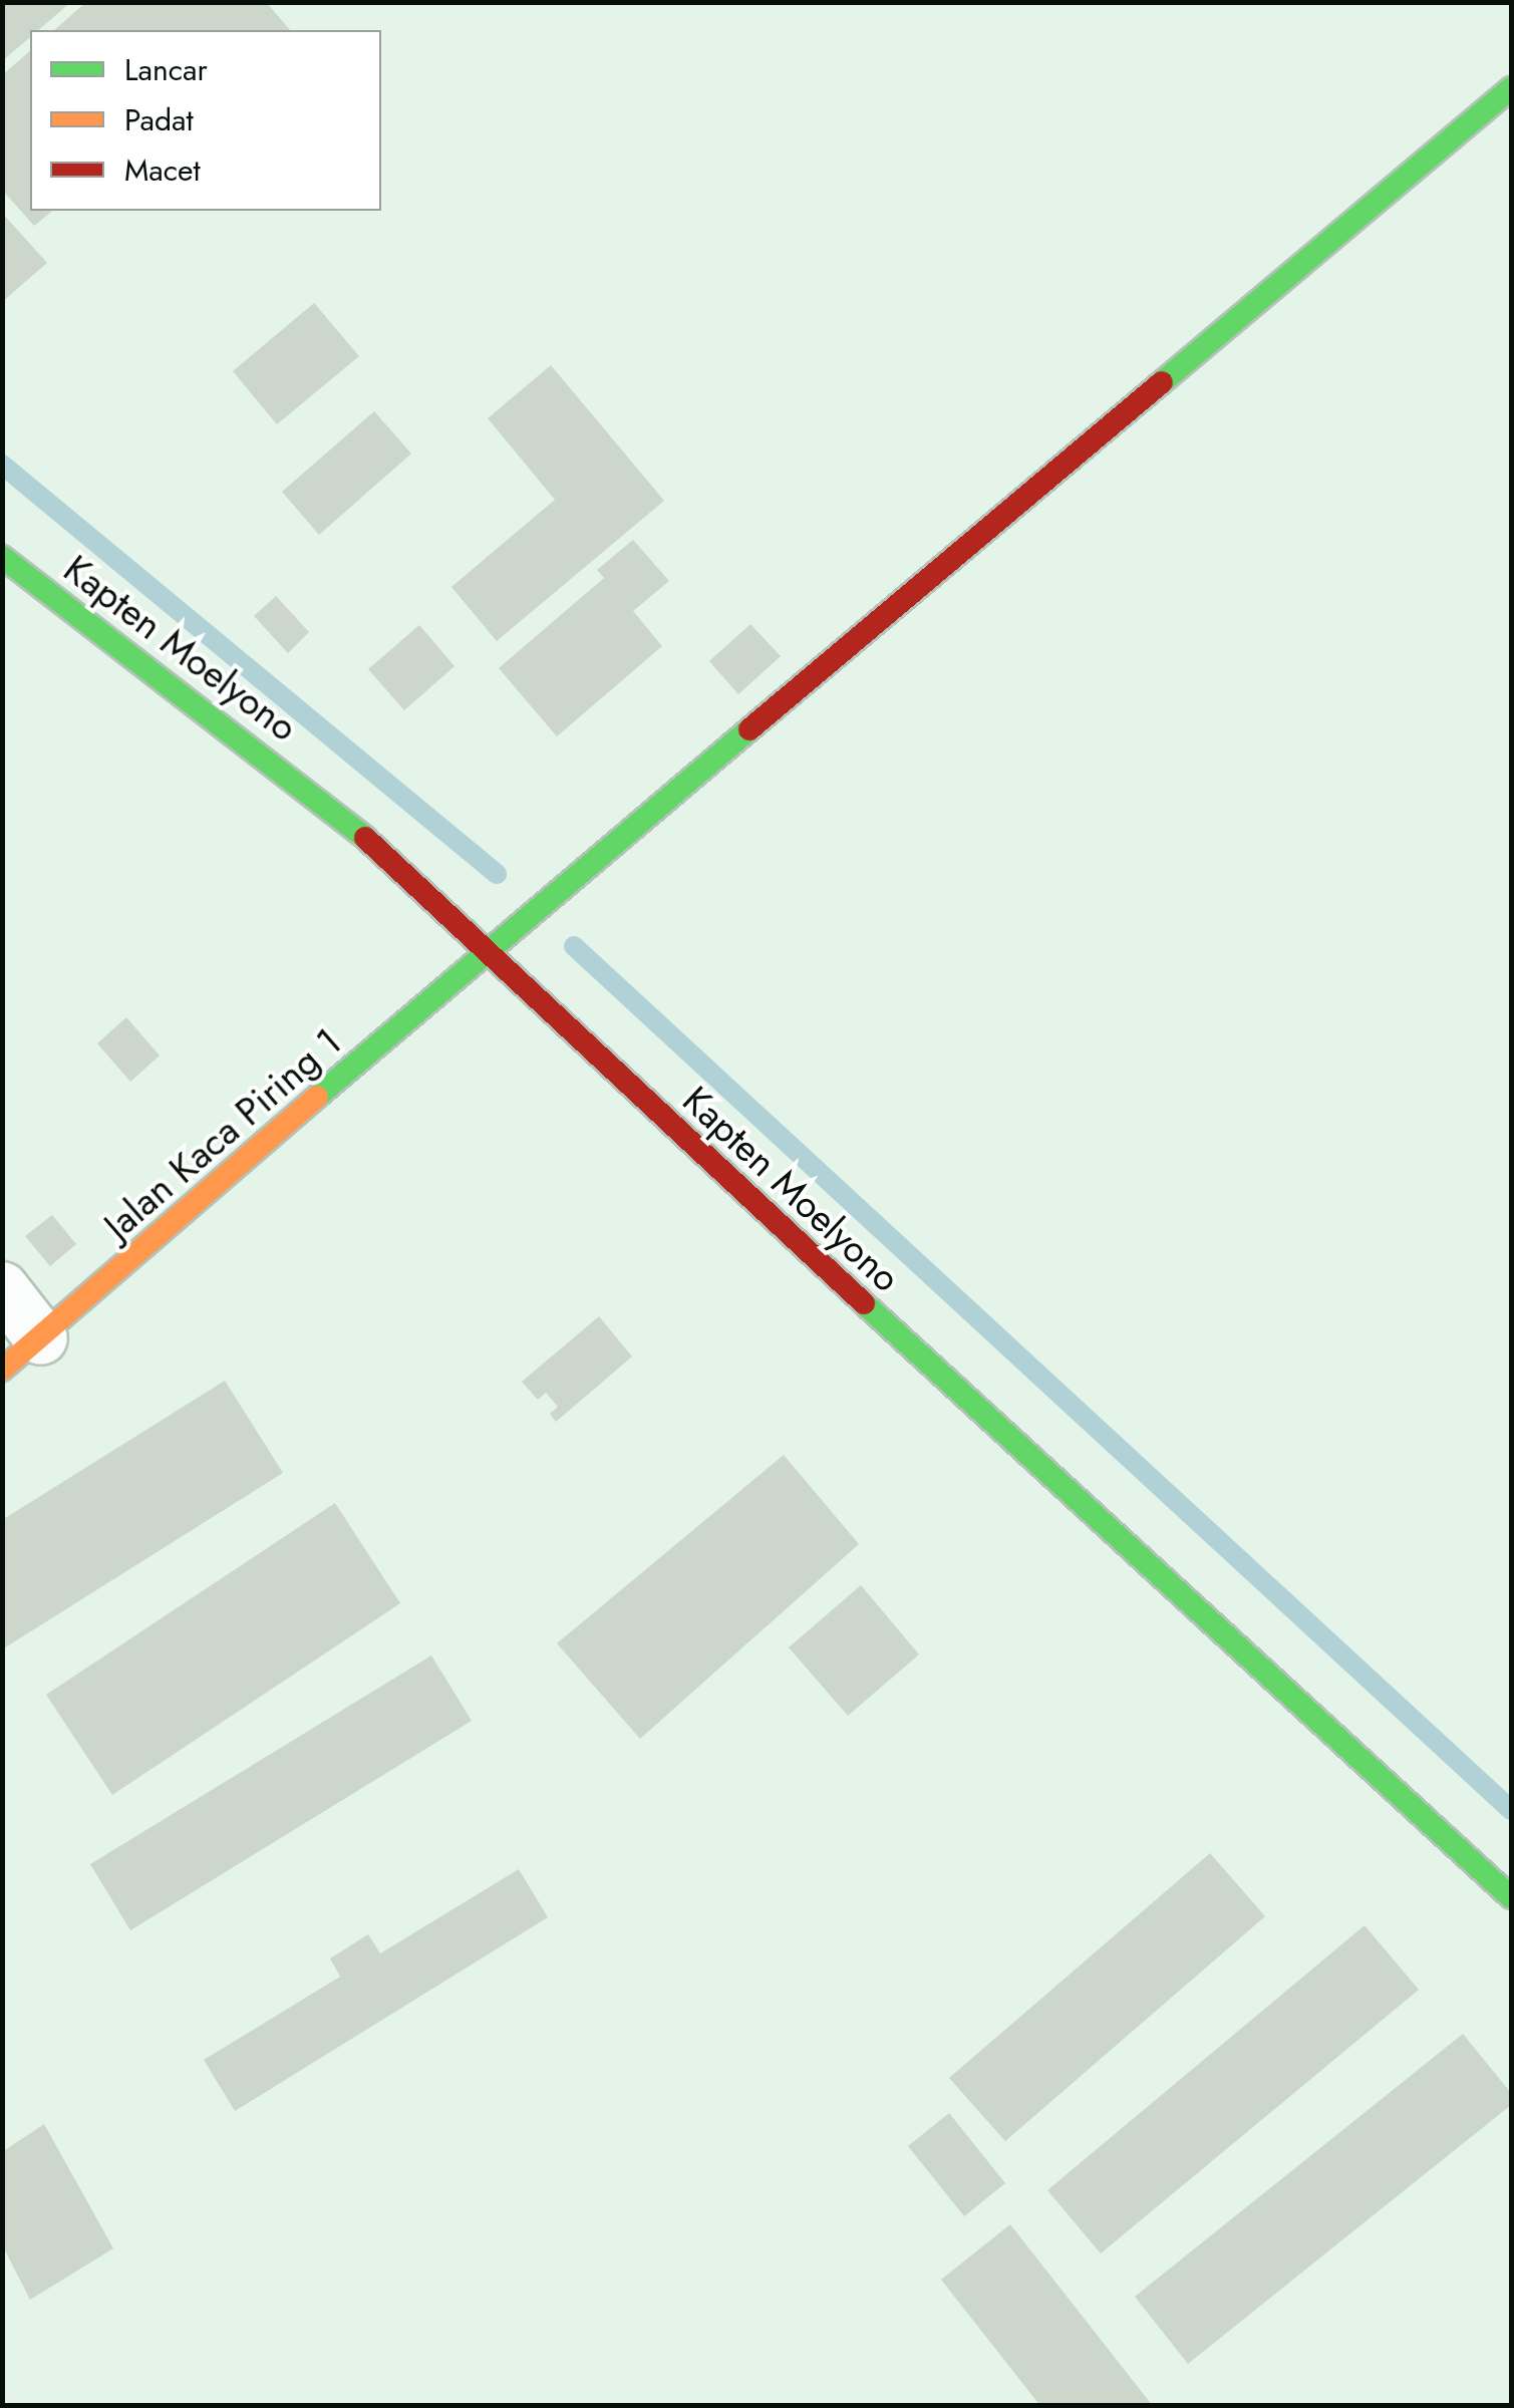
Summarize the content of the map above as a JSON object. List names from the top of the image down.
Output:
{
  "streets": {
    "street": ["Kapten Moelyono", "Jalan Kaca Piring 1"]
  },
  "crossings": [
    ["Kapten Moelyono", "Jalan Kaca Piring 1"]
  ],
  "legend": ["Lancar", "Padat", "Macet"]
}
